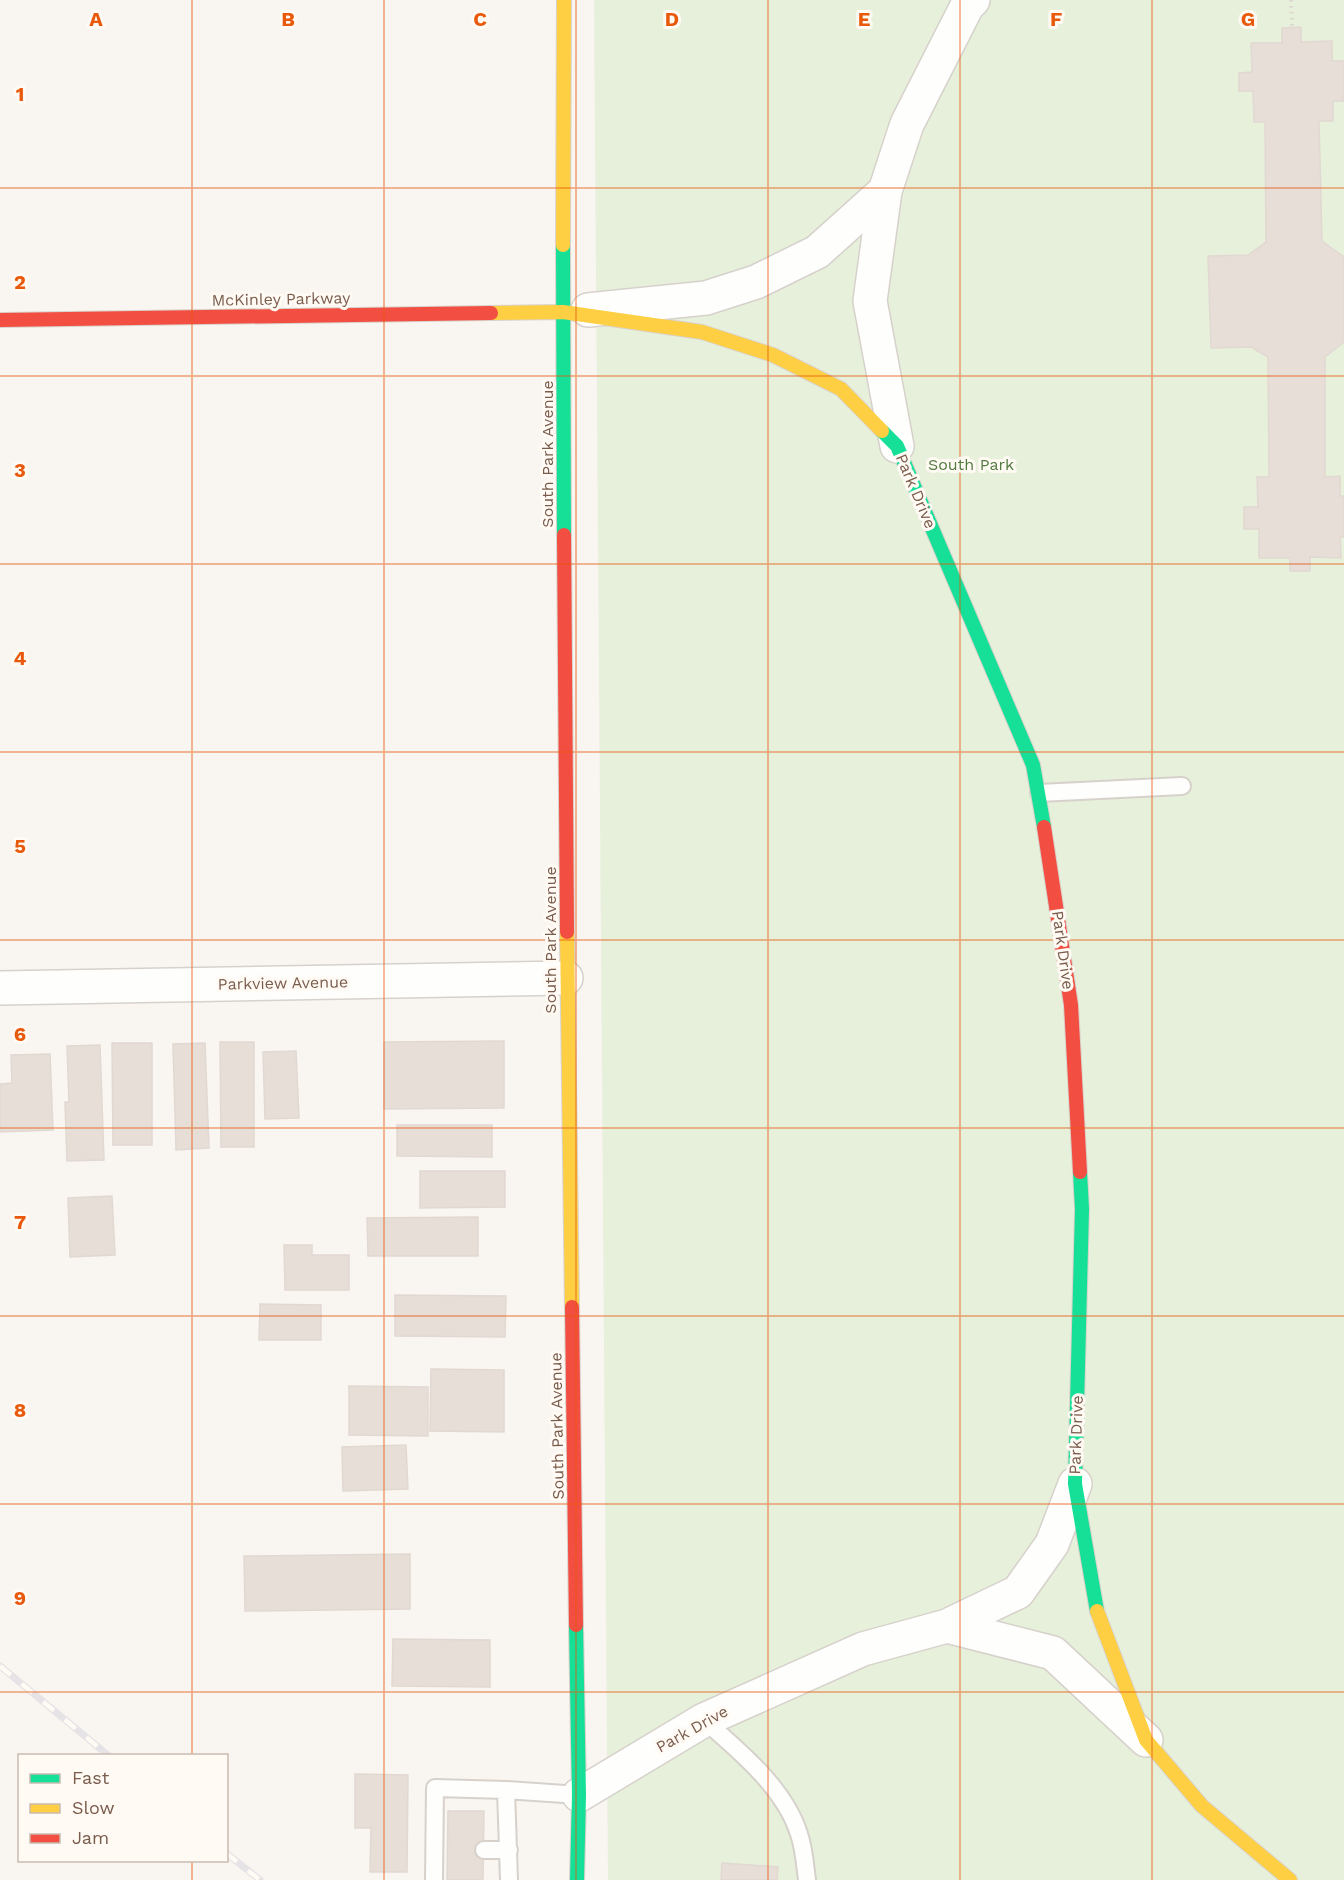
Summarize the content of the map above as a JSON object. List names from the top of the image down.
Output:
{
  "streets": {
    "street": [
      "McKinley Parkway",
      "South Park Avenue",
      "Park Drive",
      "Parkview Avenue"
    ]
  },
  "crossings": [
    ["McKinley Parkway", "South Park Avenue"],
    ["McKinley Parkway", "Park Drive"],
    ["South Park Avenue", "Park Drive"],
    ["South Park Avenue", "Parkview Avenue"]
  ],
  "parks": ["South Park"],
  "legend": ["Fast", "Slow", "Jam"],
  "grid": {
    "columns": [
      "A",
      "B",
      "C",
      "D",
      "E",
      "F",
      "G"
    ],
    "rows": [
      "1",
      "2",
      "3",
      "4",
      "5",
      "6",
      "7",
      "8",
      "9"
    ]
  }
}
